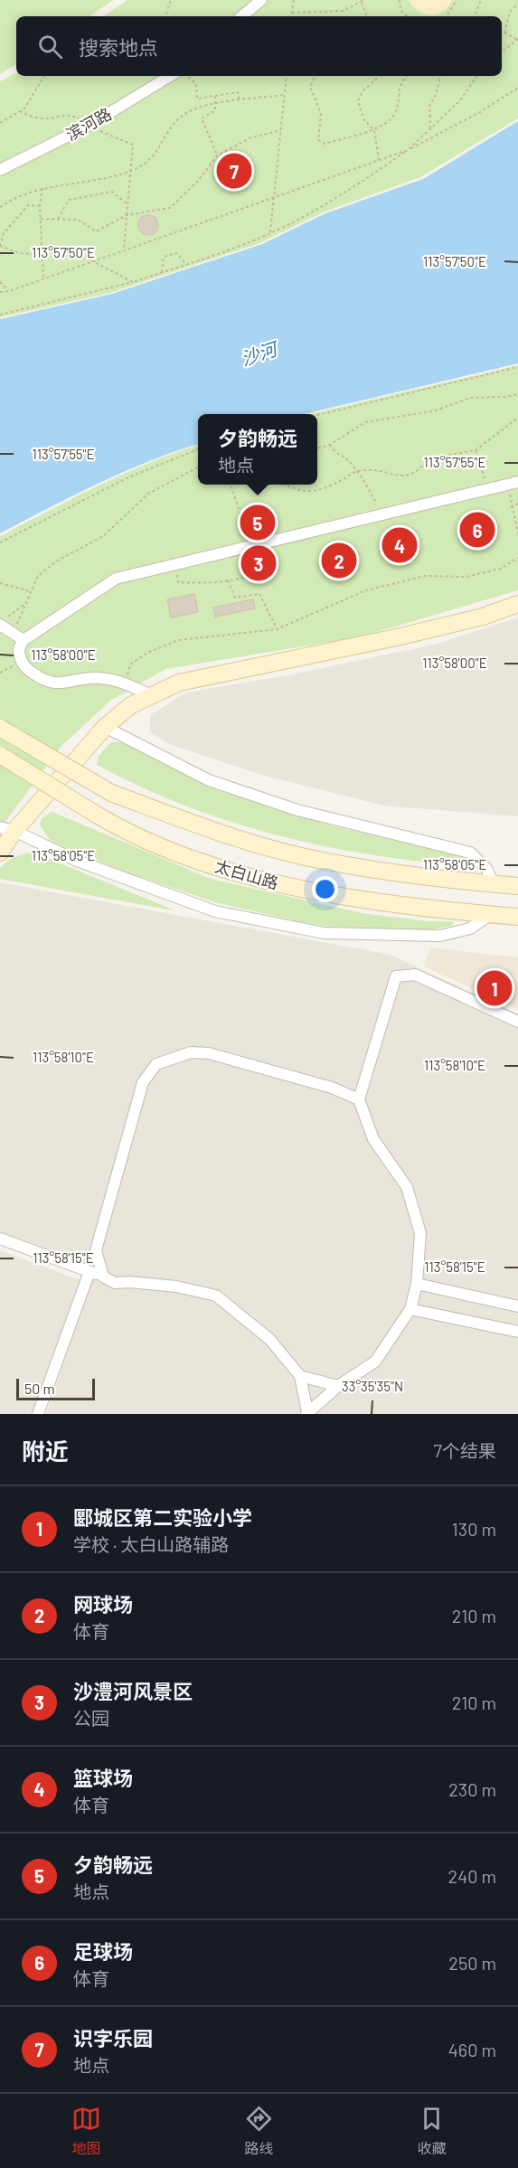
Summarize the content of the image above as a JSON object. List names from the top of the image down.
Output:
{
  "streets": {
    "main road": ["太白山路"],
    "street": ["滨河路"]
  },
  "water": ["沙河"],
  "scale_bar": "50 m",
  "page": {
    "search": "搜索地点",
    "pins": [
      "7",
      "5",
      "6",
      "4",
      "2",
      "3",
      "1"
    ],
    "popup": ["夕韵畅远", "地点"],
    "scale": "50 m",
    "heading": ["附近", "7个结果"],
    "list": [
      {
        "mark": "1",
        "name": "郾城区第二实验小学",
        "note": "学校 · 太白山路辅路",
        "value": "130 m"
      },
      {
        "mark": "2",
        "name": "网球场",
        "note": "体育",
        "value": "210 m"
      },
      {
        "mark": "3",
        "name": "沙澧河风景区",
        "note": "公园",
        "value": "210 m"
      },
      {
        "mark": "4",
        "name": "篮球场",
        "note": "体育",
        "value": "230 m"
      },
      {
        "mark": "5",
        "name": "夕韵畅远",
        "note": "地点",
        "value": "240 m"
      },
      {
        "mark": "6",
        "name": "足球场",
        "note": "体育",
        "value": "250 m"
      },
      {
        "mark": "7",
        "name": "识字乐园",
        "note": "地点",
        "value": "460 m"
      }
    ],
    "nav": ["地图", "路线", "收藏"]
  },
  "coordinates": [
    "113°57'50\"E",
    "113°57'55\"E",
    "113°58'00\"E",
    "113°58'05\"E",
    "113°58'10\"E",
    "113°58'15\"E",
    "33°35'35\"N"
  ]
}
